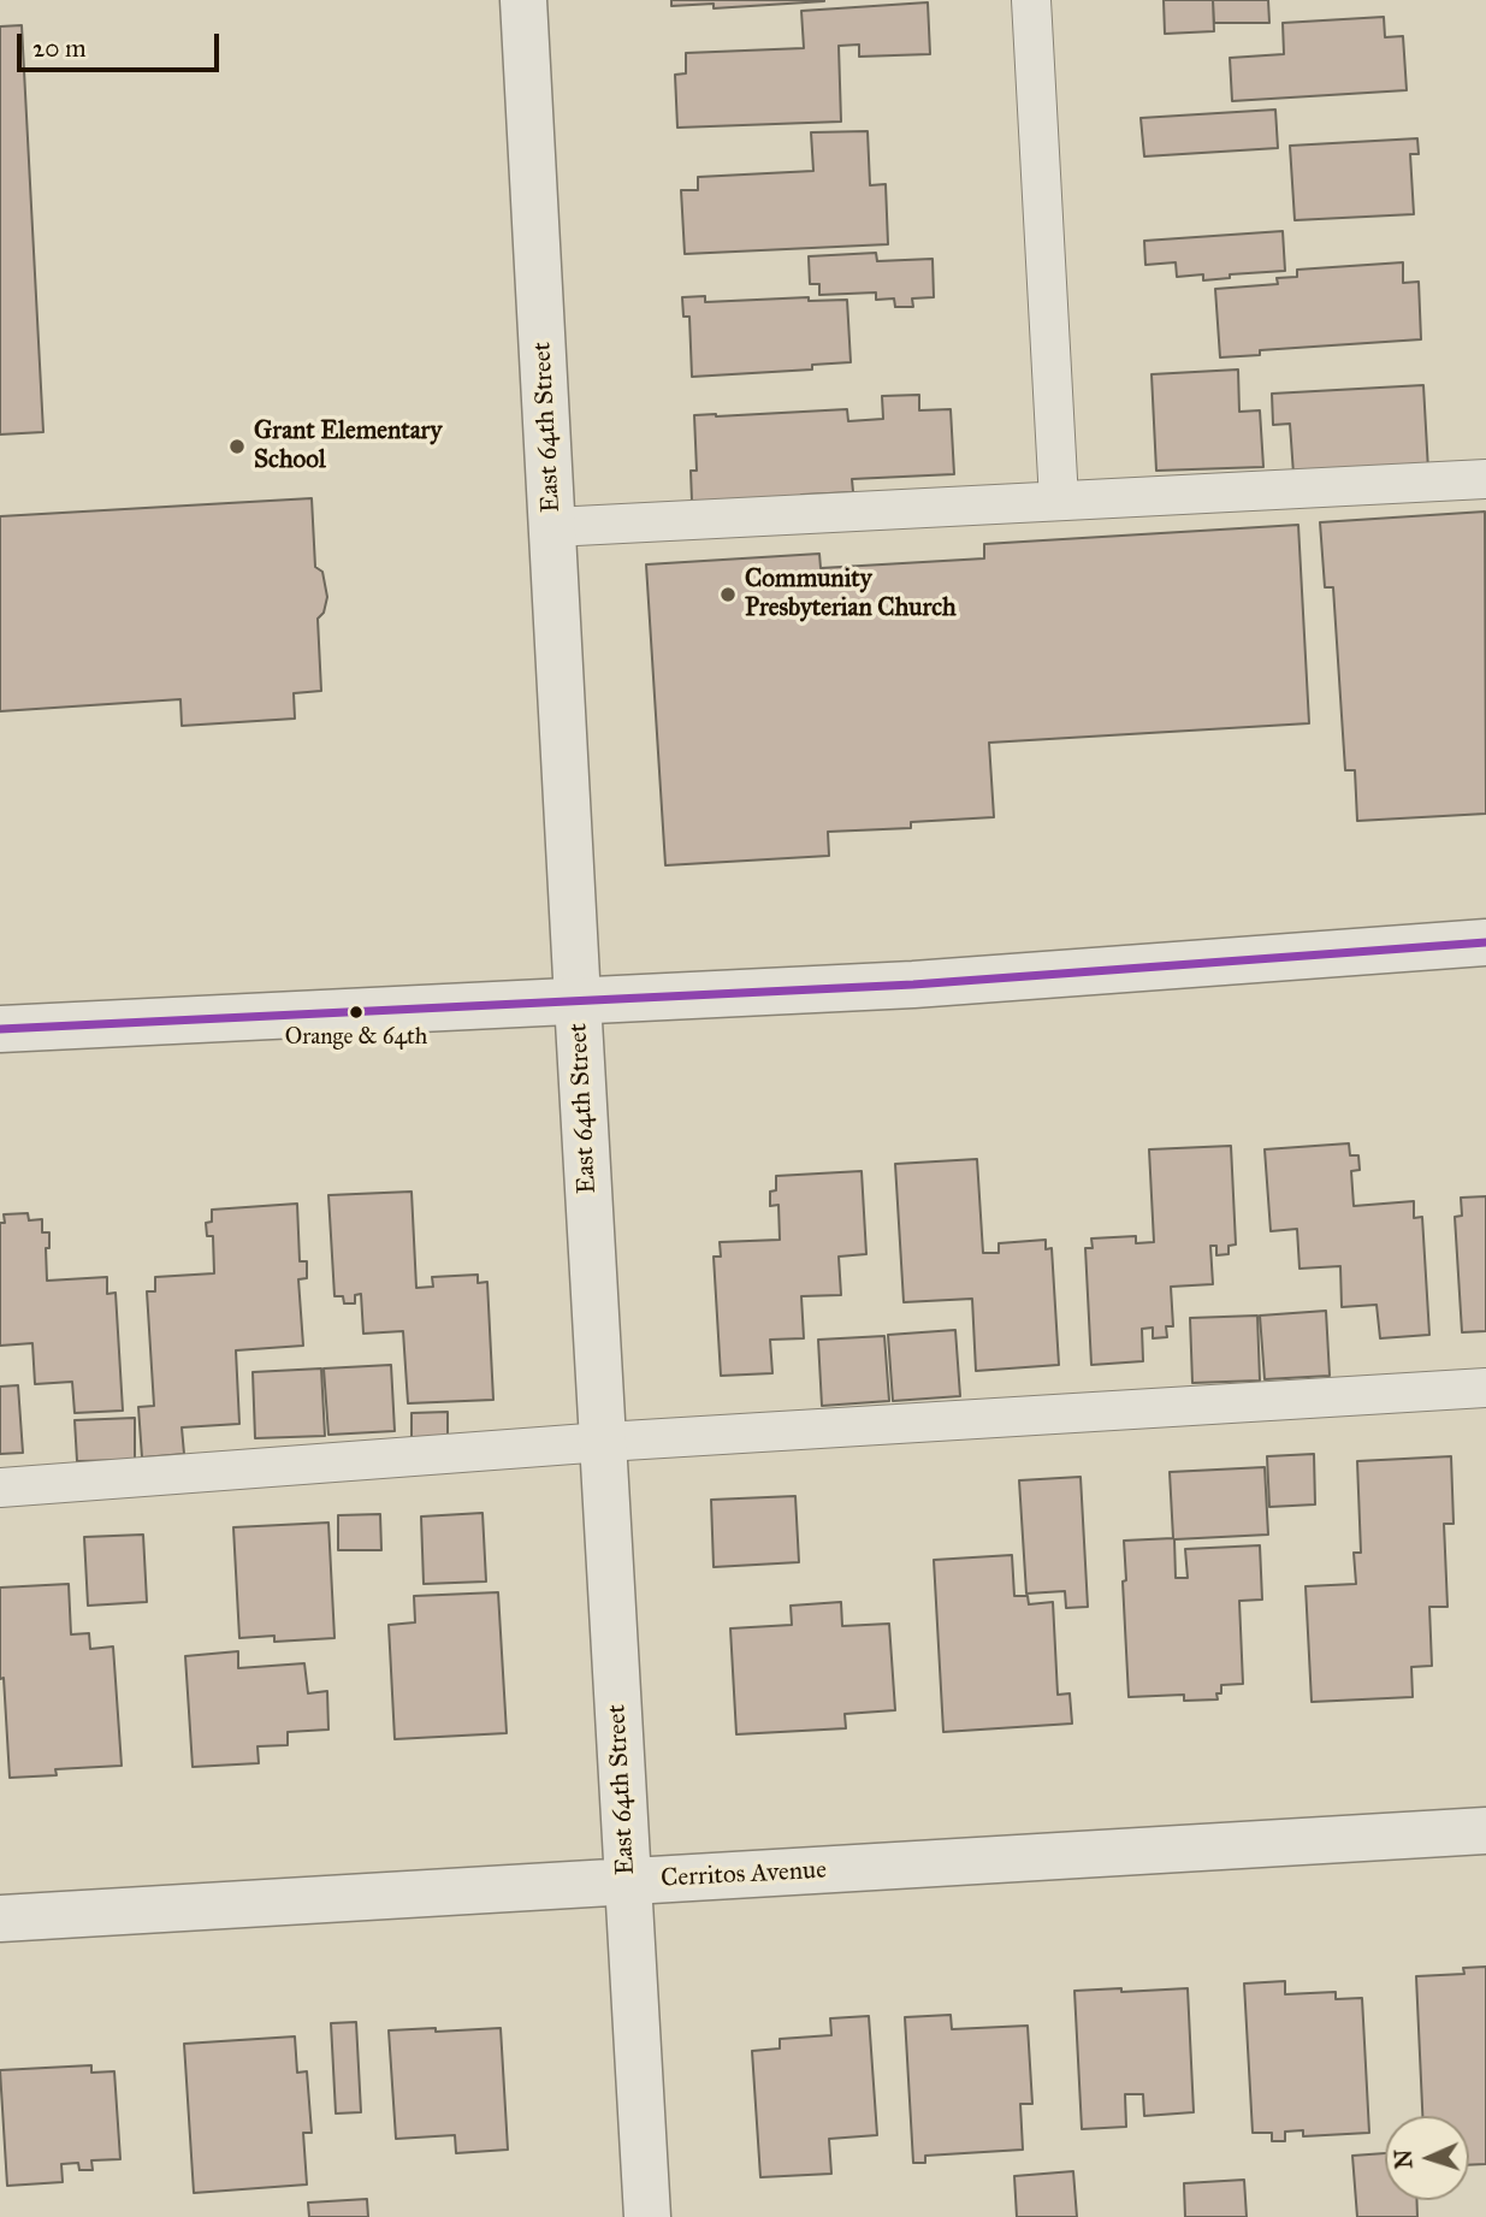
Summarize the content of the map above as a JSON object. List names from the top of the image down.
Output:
{
  "streets": {
    "street": ["East 64th Street", "Cerritos Avenue"]
  },
  "crossings": [
    ["East 64th Street", "Cerritos Avenue"]
  ],
  "places": ["Grant Elementary School", "Community Presbyterian Church", "Orange & 64th"],
  "scale_bar": "20 m",
  "north": "left"
}
